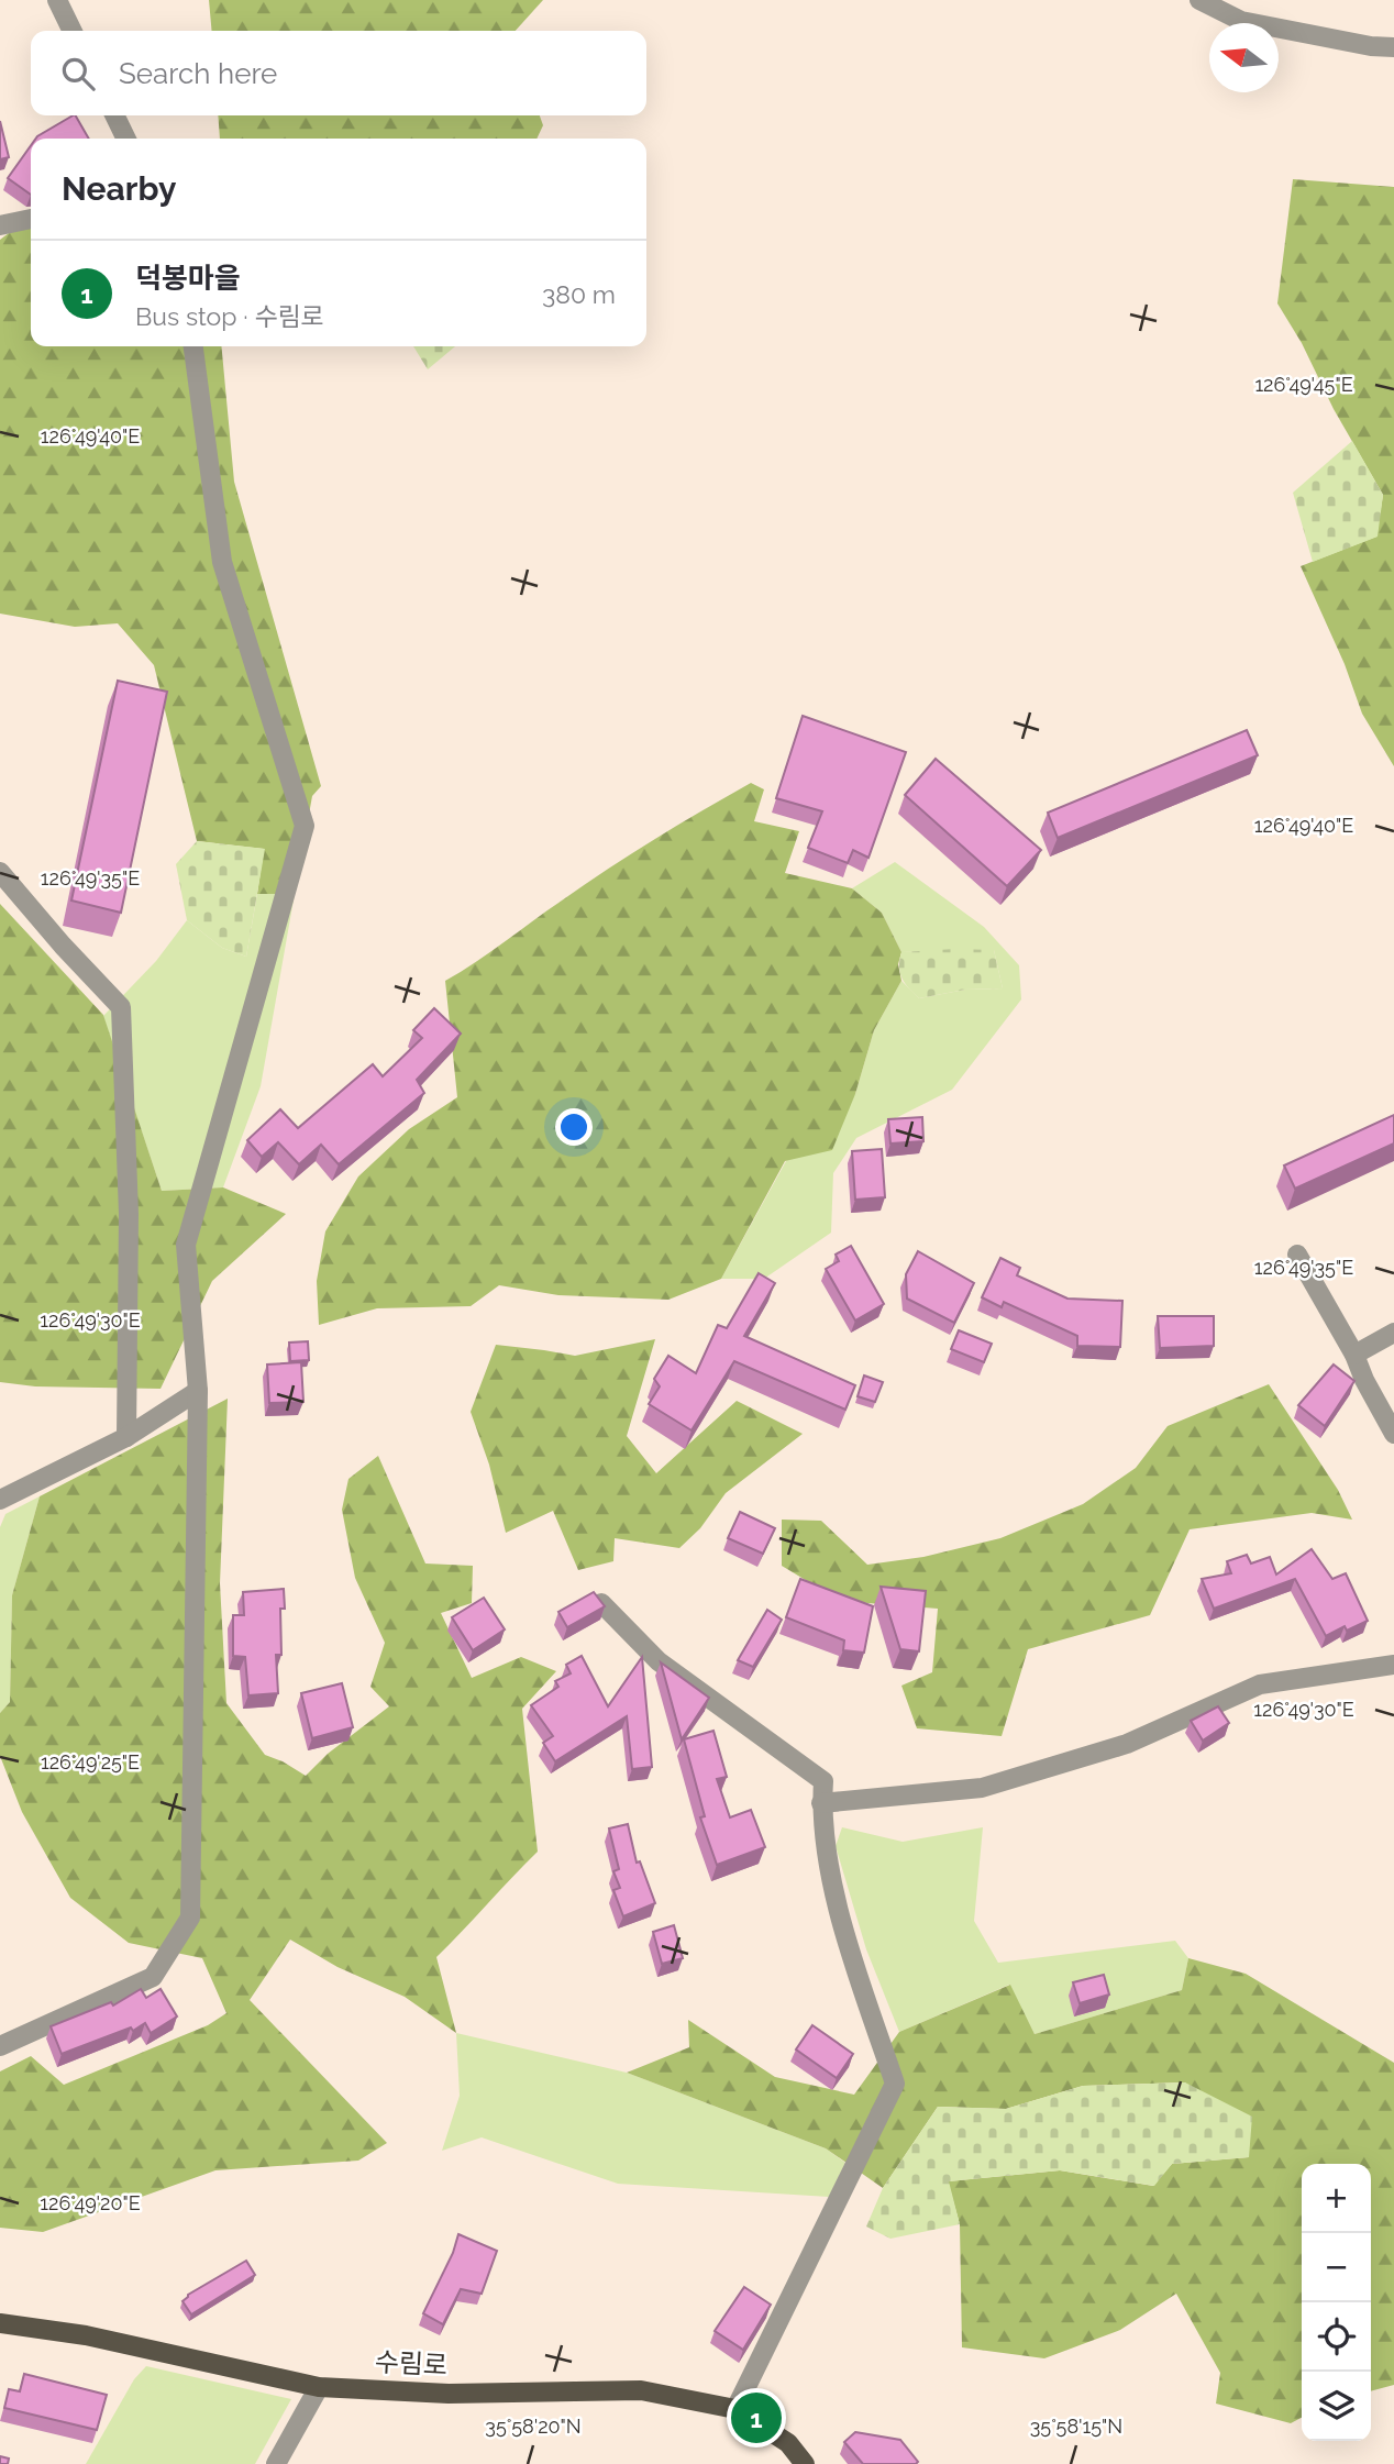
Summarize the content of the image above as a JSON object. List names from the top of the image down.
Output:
{
  "streets": {
    "main road": ["수림로"]
  },
  "north": "left",
  "page": {
    "search": "Search here",
    "heading": "Nearby",
    "list": [
      {
        "mark": "1",
        "name": "덕봉마을",
        "note": "Bus stop · 수림로",
        "value": "380 m"
      }
    ],
    "map_buttons": ["+", "−"],
    "pins": "1"
  },
  "coordinates": [
    "126°49'45\"E",
    "126°49'40\"E",
    "126°49'35\"E",
    "126°49'30\"E",
    "126°49'25\"E",
    "126°49'20\"E",
    "35°58'20\"N",
    "35°58'15\"N"
  ]
}
